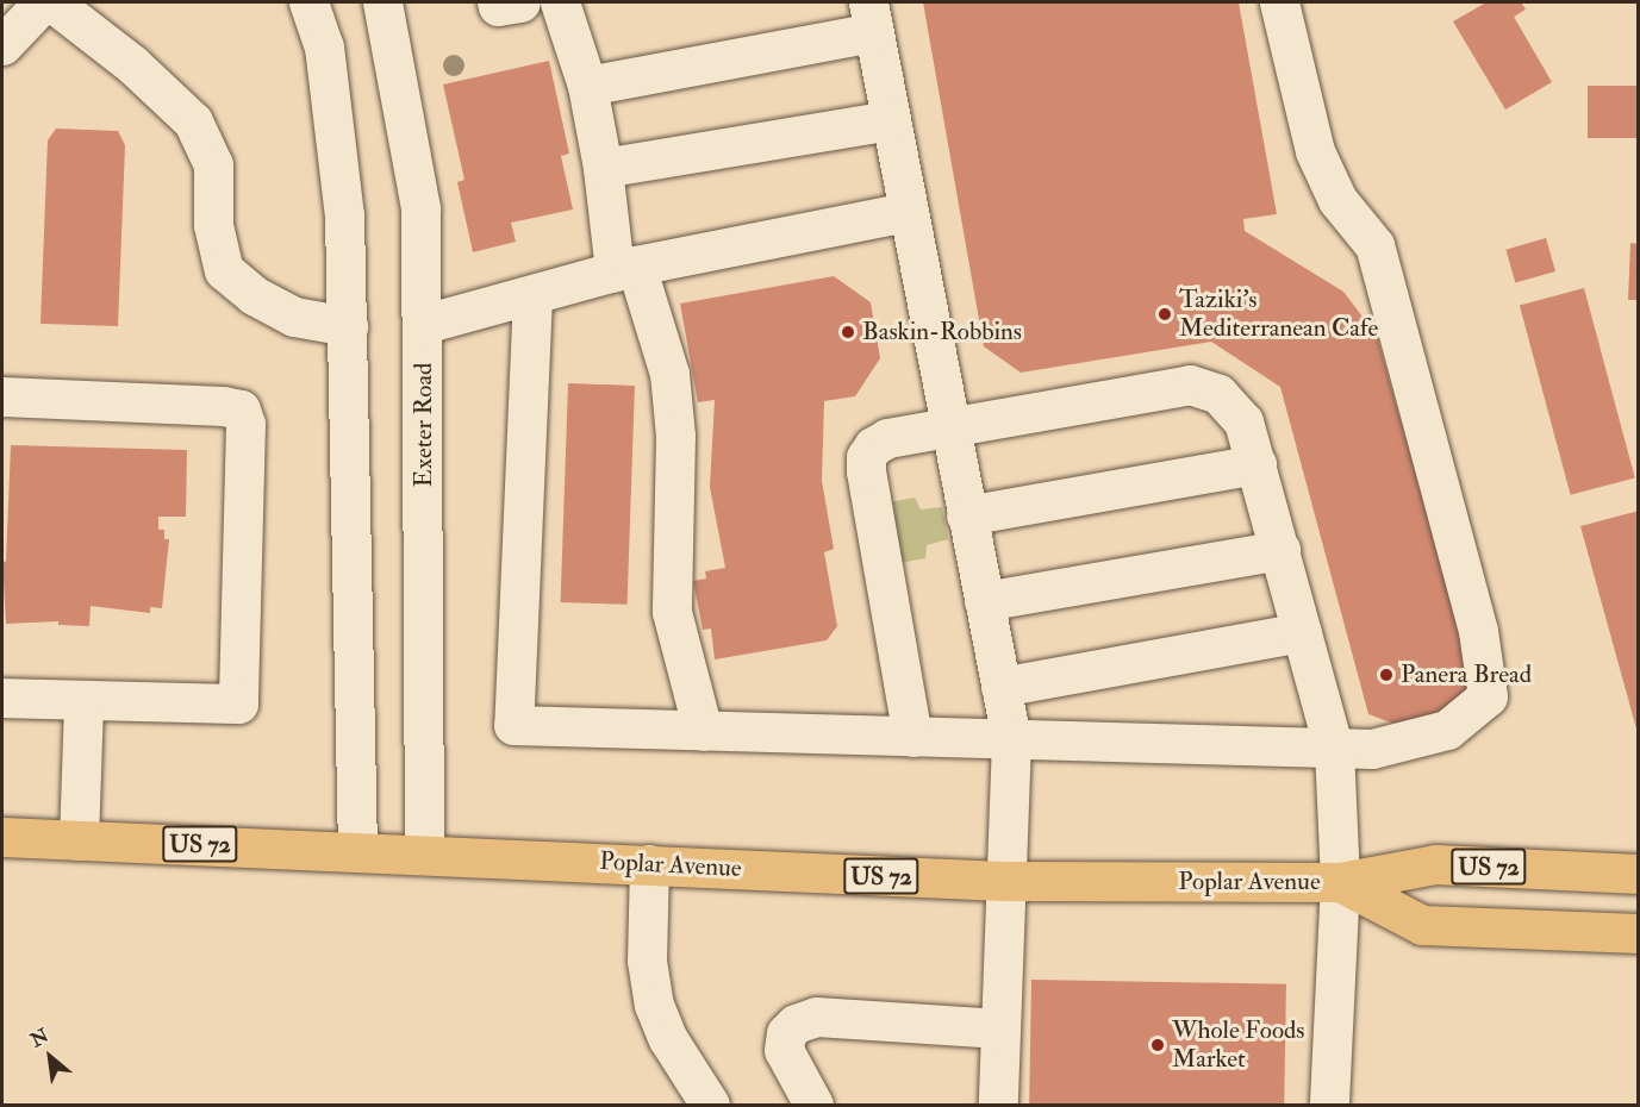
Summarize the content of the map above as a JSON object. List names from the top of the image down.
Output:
{
  "streets": {
    "main road": ["US 72", "Poplar Avenue"],
    "street": ["Exeter Road"]
  },
  "crossings": [
    ["Exeter Road", "Poplar Avenue"]
  ],
  "places": [
    "Taziki's Mediterranean Cafe",
    "Baskin-Robbins",
    "Panera Bread",
    "Whole Foods Market"
  ],
  "north": "top left"
}
